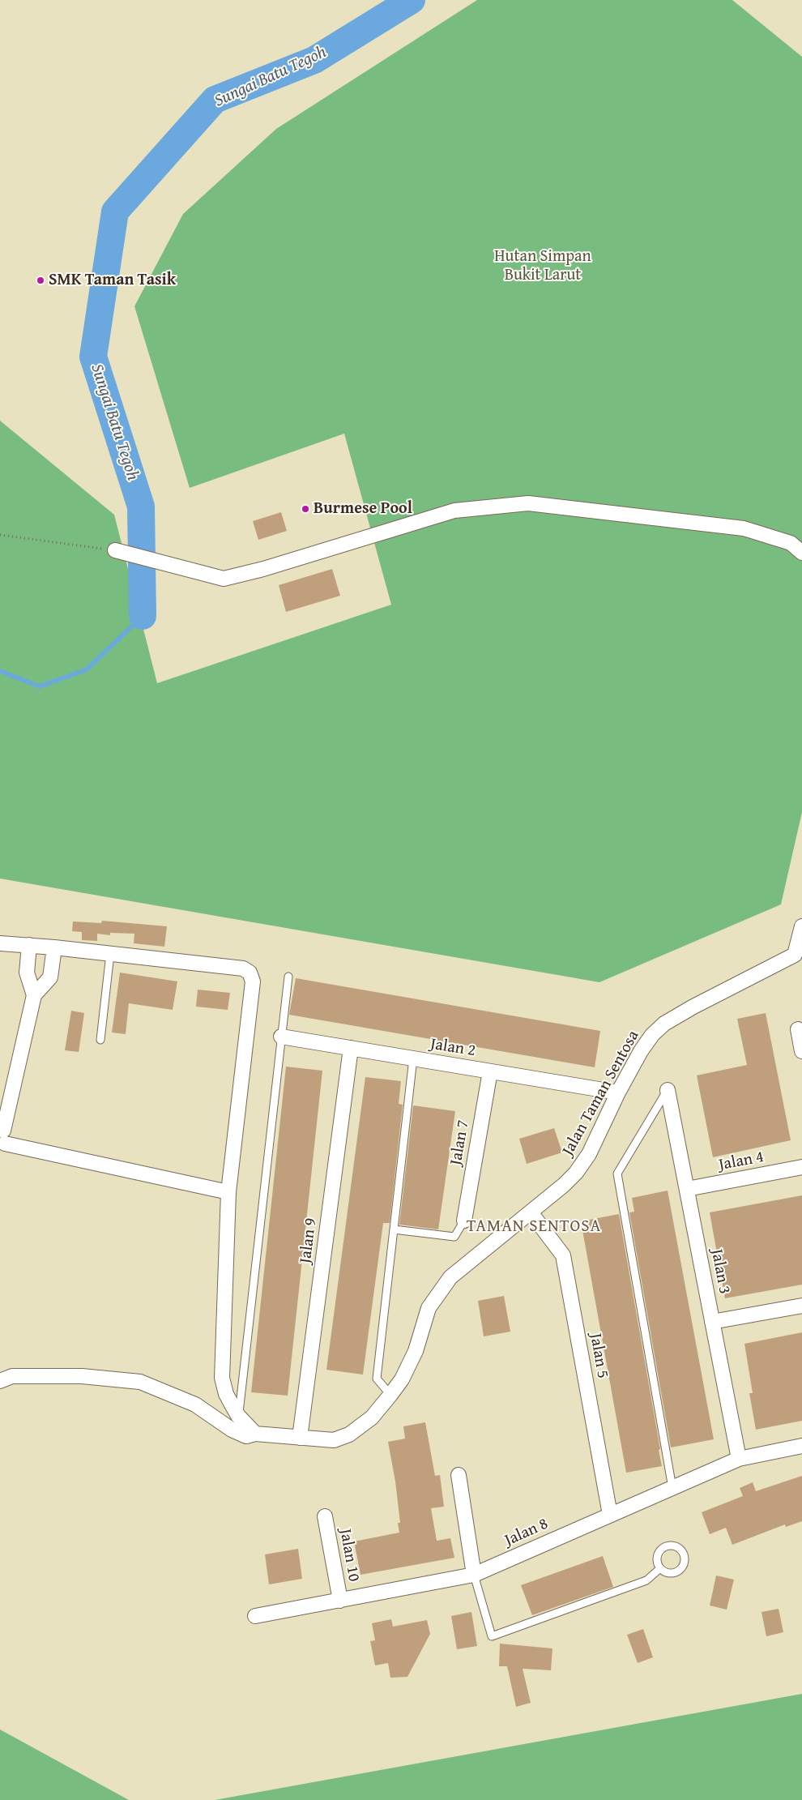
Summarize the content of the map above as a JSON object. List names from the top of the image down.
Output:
{
  "streets": {
    "street": [
      "Jalan 2",
      "Jalan Taman Sentosa",
      "Jalan 7",
      "Jalan 4",
      "Jalan 9",
      "Jalan 3",
      "Jalan 5",
      "Jalan 8",
      "Jalan 10"
    ]
  },
  "crossings": [
    ["Jalan 2", "Jalan Taman Sentosa"],
    ["Jalan 2", "Jalan 7"],
    ["Jalan 2", "Jalan 9"],
    ["Jalan Taman Sentosa", "Jalan 9"],
    ["Jalan Taman Sentosa", "Jalan 5"],
    ["Jalan 4", "Jalan 3"],
    ["Jalan 3", "Jalan 8"],
    ["Jalan 5", "Jalan 8"],
    ["Jalan 8", "Jalan 10"]
  ],
  "districts": ["TAMAN SENTOSA"],
  "water": ["Sungai Batu Tegoh"],
  "parks": ["Hutan Simpan Bukit Larut"],
  "places": ["SMK Taman Tasik", "Burmese Pool"]
}
